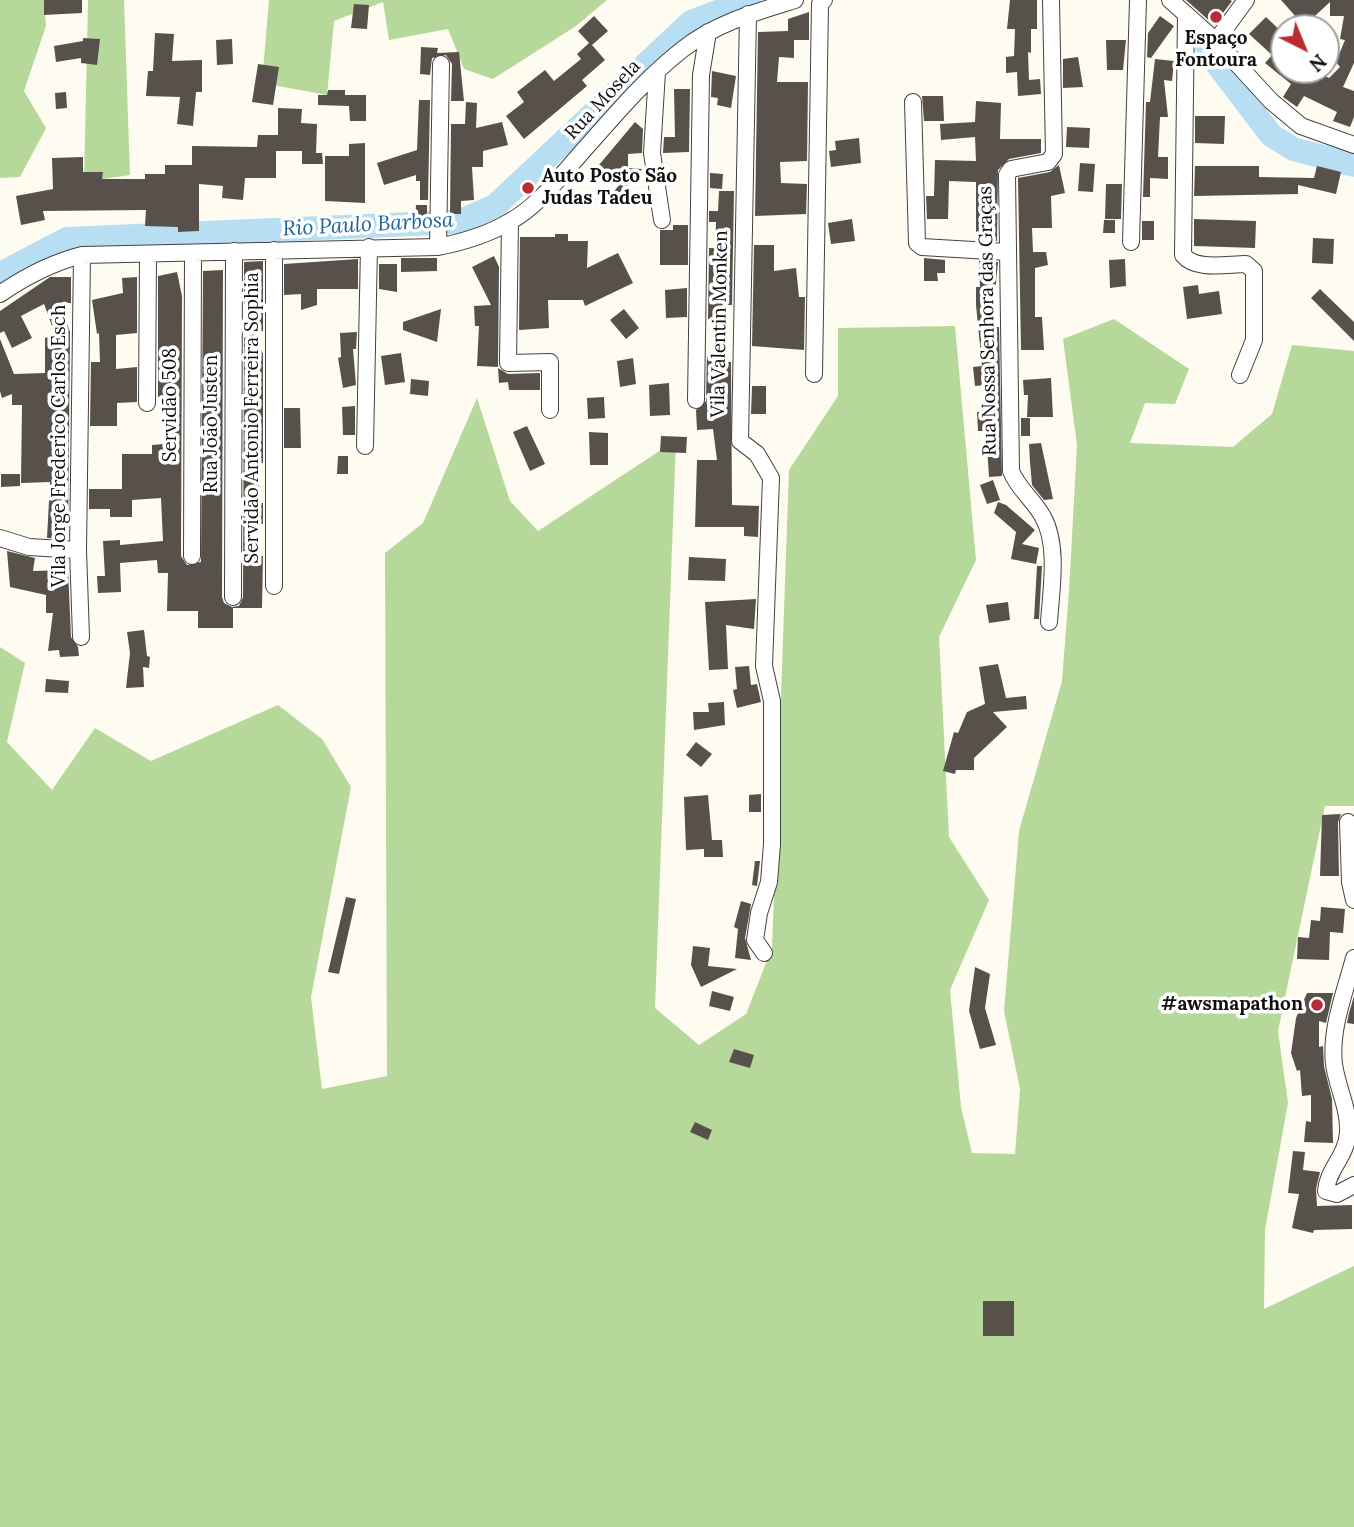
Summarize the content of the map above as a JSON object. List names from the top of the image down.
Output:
{
  "streets": {
    "street": [
      "Rua Mosela",
      "Rua Nossa Senhora das Graças",
      "Vila Valentin Monken",
      "Servidão 508",
      "Servidão Antonio Ferreira Sophia",
      "Rua João Justen",
      "Vila Jorge Frederico Carlos Esch"
    ]
  },
  "crossings": [
    ["Rua Mosela", "Vila Valentin Monken"],
    ["Rua Mosela", "Servidão 508"],
    ["Rua Mosela", "Servidão Antonio Ferreira Sophia"],
    ["Rua Mosela", "Rua João Justen"],
    ["Rua Mosela", "Vila Jorge Frederico Carlos Esch"]
  ],
  "water": ["Rio Paulo Barbosa"],
  "places": ["Espaço Fontoura", "Auto Posto São Judas Tadeu", "#awsmapathon"],
  "north": "bottom right"
}
